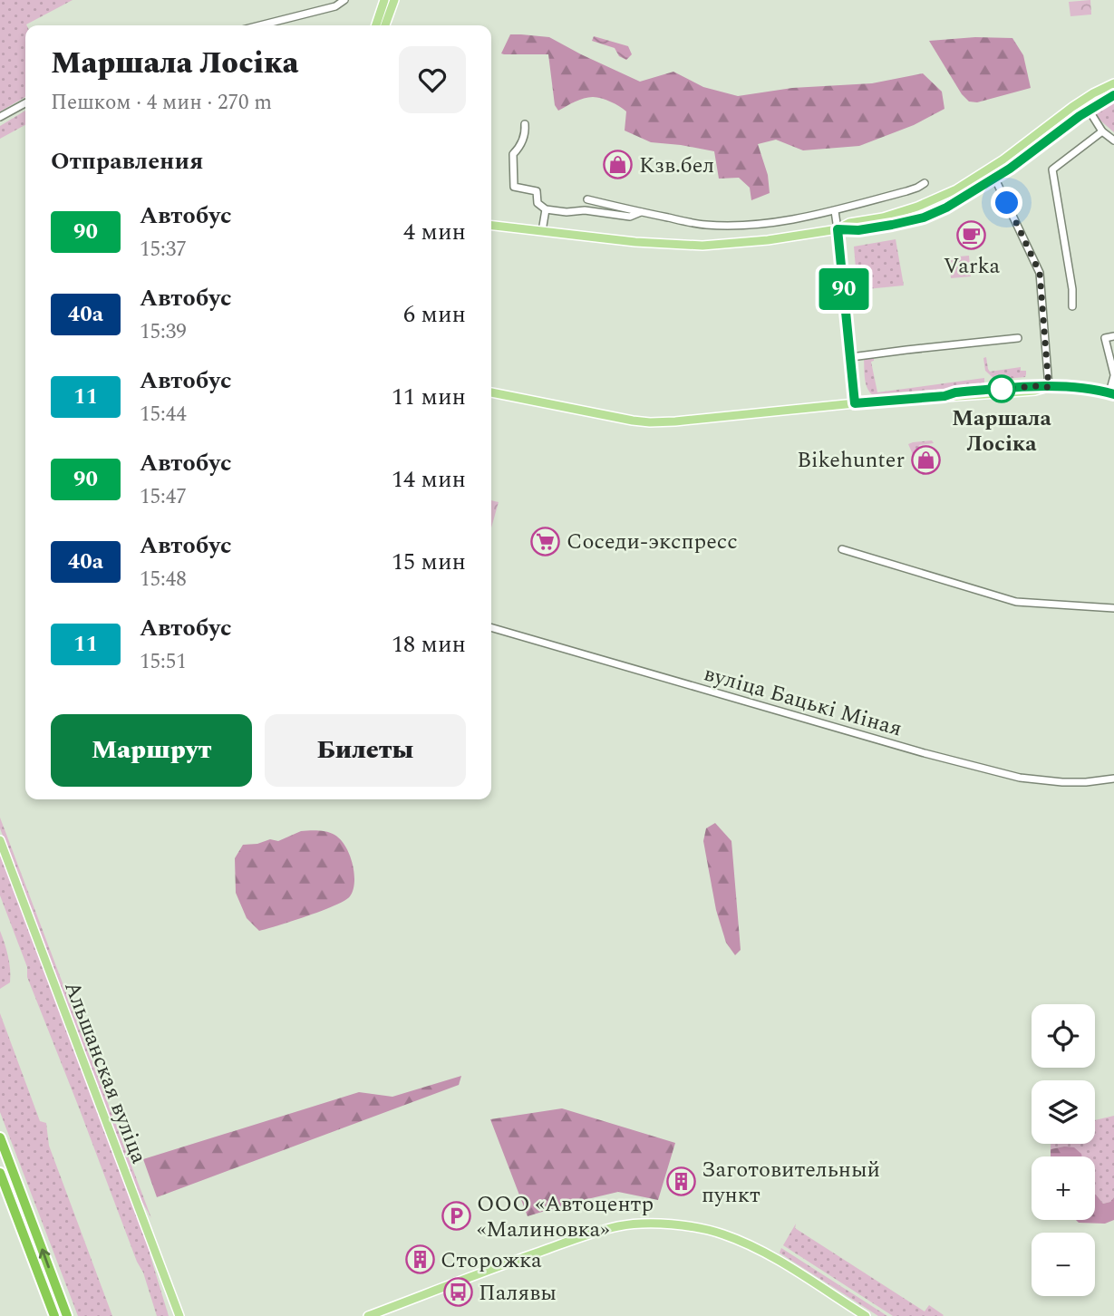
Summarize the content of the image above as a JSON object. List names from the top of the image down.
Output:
{
  "streets": {
    "main road": ["Альшанская вуліца"],
    "street": ["вуліца Бацькі Міная"]
  },
  "places": {
    "shop": ["Кзв.бел", "Bikehunter"],
    "cafe": ["Varka"],
    "other": ["Маршала Лосіка"],
    "supermarket": ["Соседи-экспресс"],
    "building": ["Заготовительный пункт", "Сторожка"],
    "parking": ["ООО «Автоцентр «Малиновка»"],
    "bus stop": ["Палявы"]
  },
  "lines": ["bus line 90"],
  "page": {
    "on_map": "90",
    "heading": [
      ["Маршала Лосіка", "Пешком · 4 мин · 270 m"],
      "Отправления"
    ],
    "list": [
      {
        "mark": "90",
        "name": "Автобус",
        "note": "15:37",
        "value": "4 мин"
      },
      {
        "mark": "40а",
        "name": "Автобус",
        "note": "15:39",
        "value": "6 мин"
      },
      {
        "mark": "11",
        "name": "Автобус",
        "note": "15:44",
        "value": "11 мин"
      },
      {
        "mark": "90",
        "name": "Автобус",
        "note": "15:47",
        "value": "14 мин"
      },
      {
        "mark": "40а",
        "name": "Автобус",
        "note": "15:48",
        "value": "15 мин"
      },
      {
        "mark": "11",
        "name": "Автобус",
        "note": "15:51",
        "value": "18 мин"
      }
    ],
    "buttons": ["Маршрут", "Билеты"],
    "map_buttons": ["+", "−"]
  }
}
